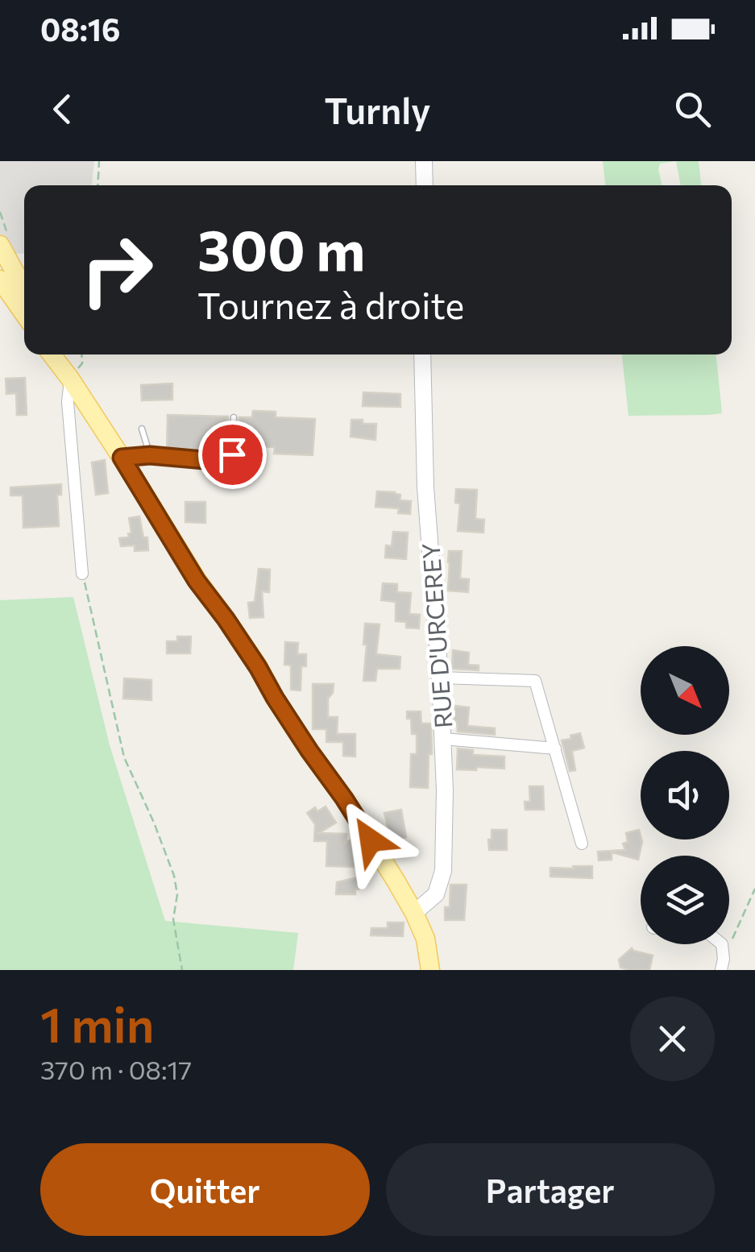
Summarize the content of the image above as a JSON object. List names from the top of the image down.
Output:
{
  "streets": {
    "street": ["RUE D'URCEREY"]
  },
  "north": "bottom right",
  "page": {
    "status": "08:16",
    "header": "Turnly",
    "turn": ["300 m", "Tournez à droite"],
    "heading": ["1 min", "370 m · 08:17"],
    "buttons": ["Quitter", "Partager"]
  }
}
